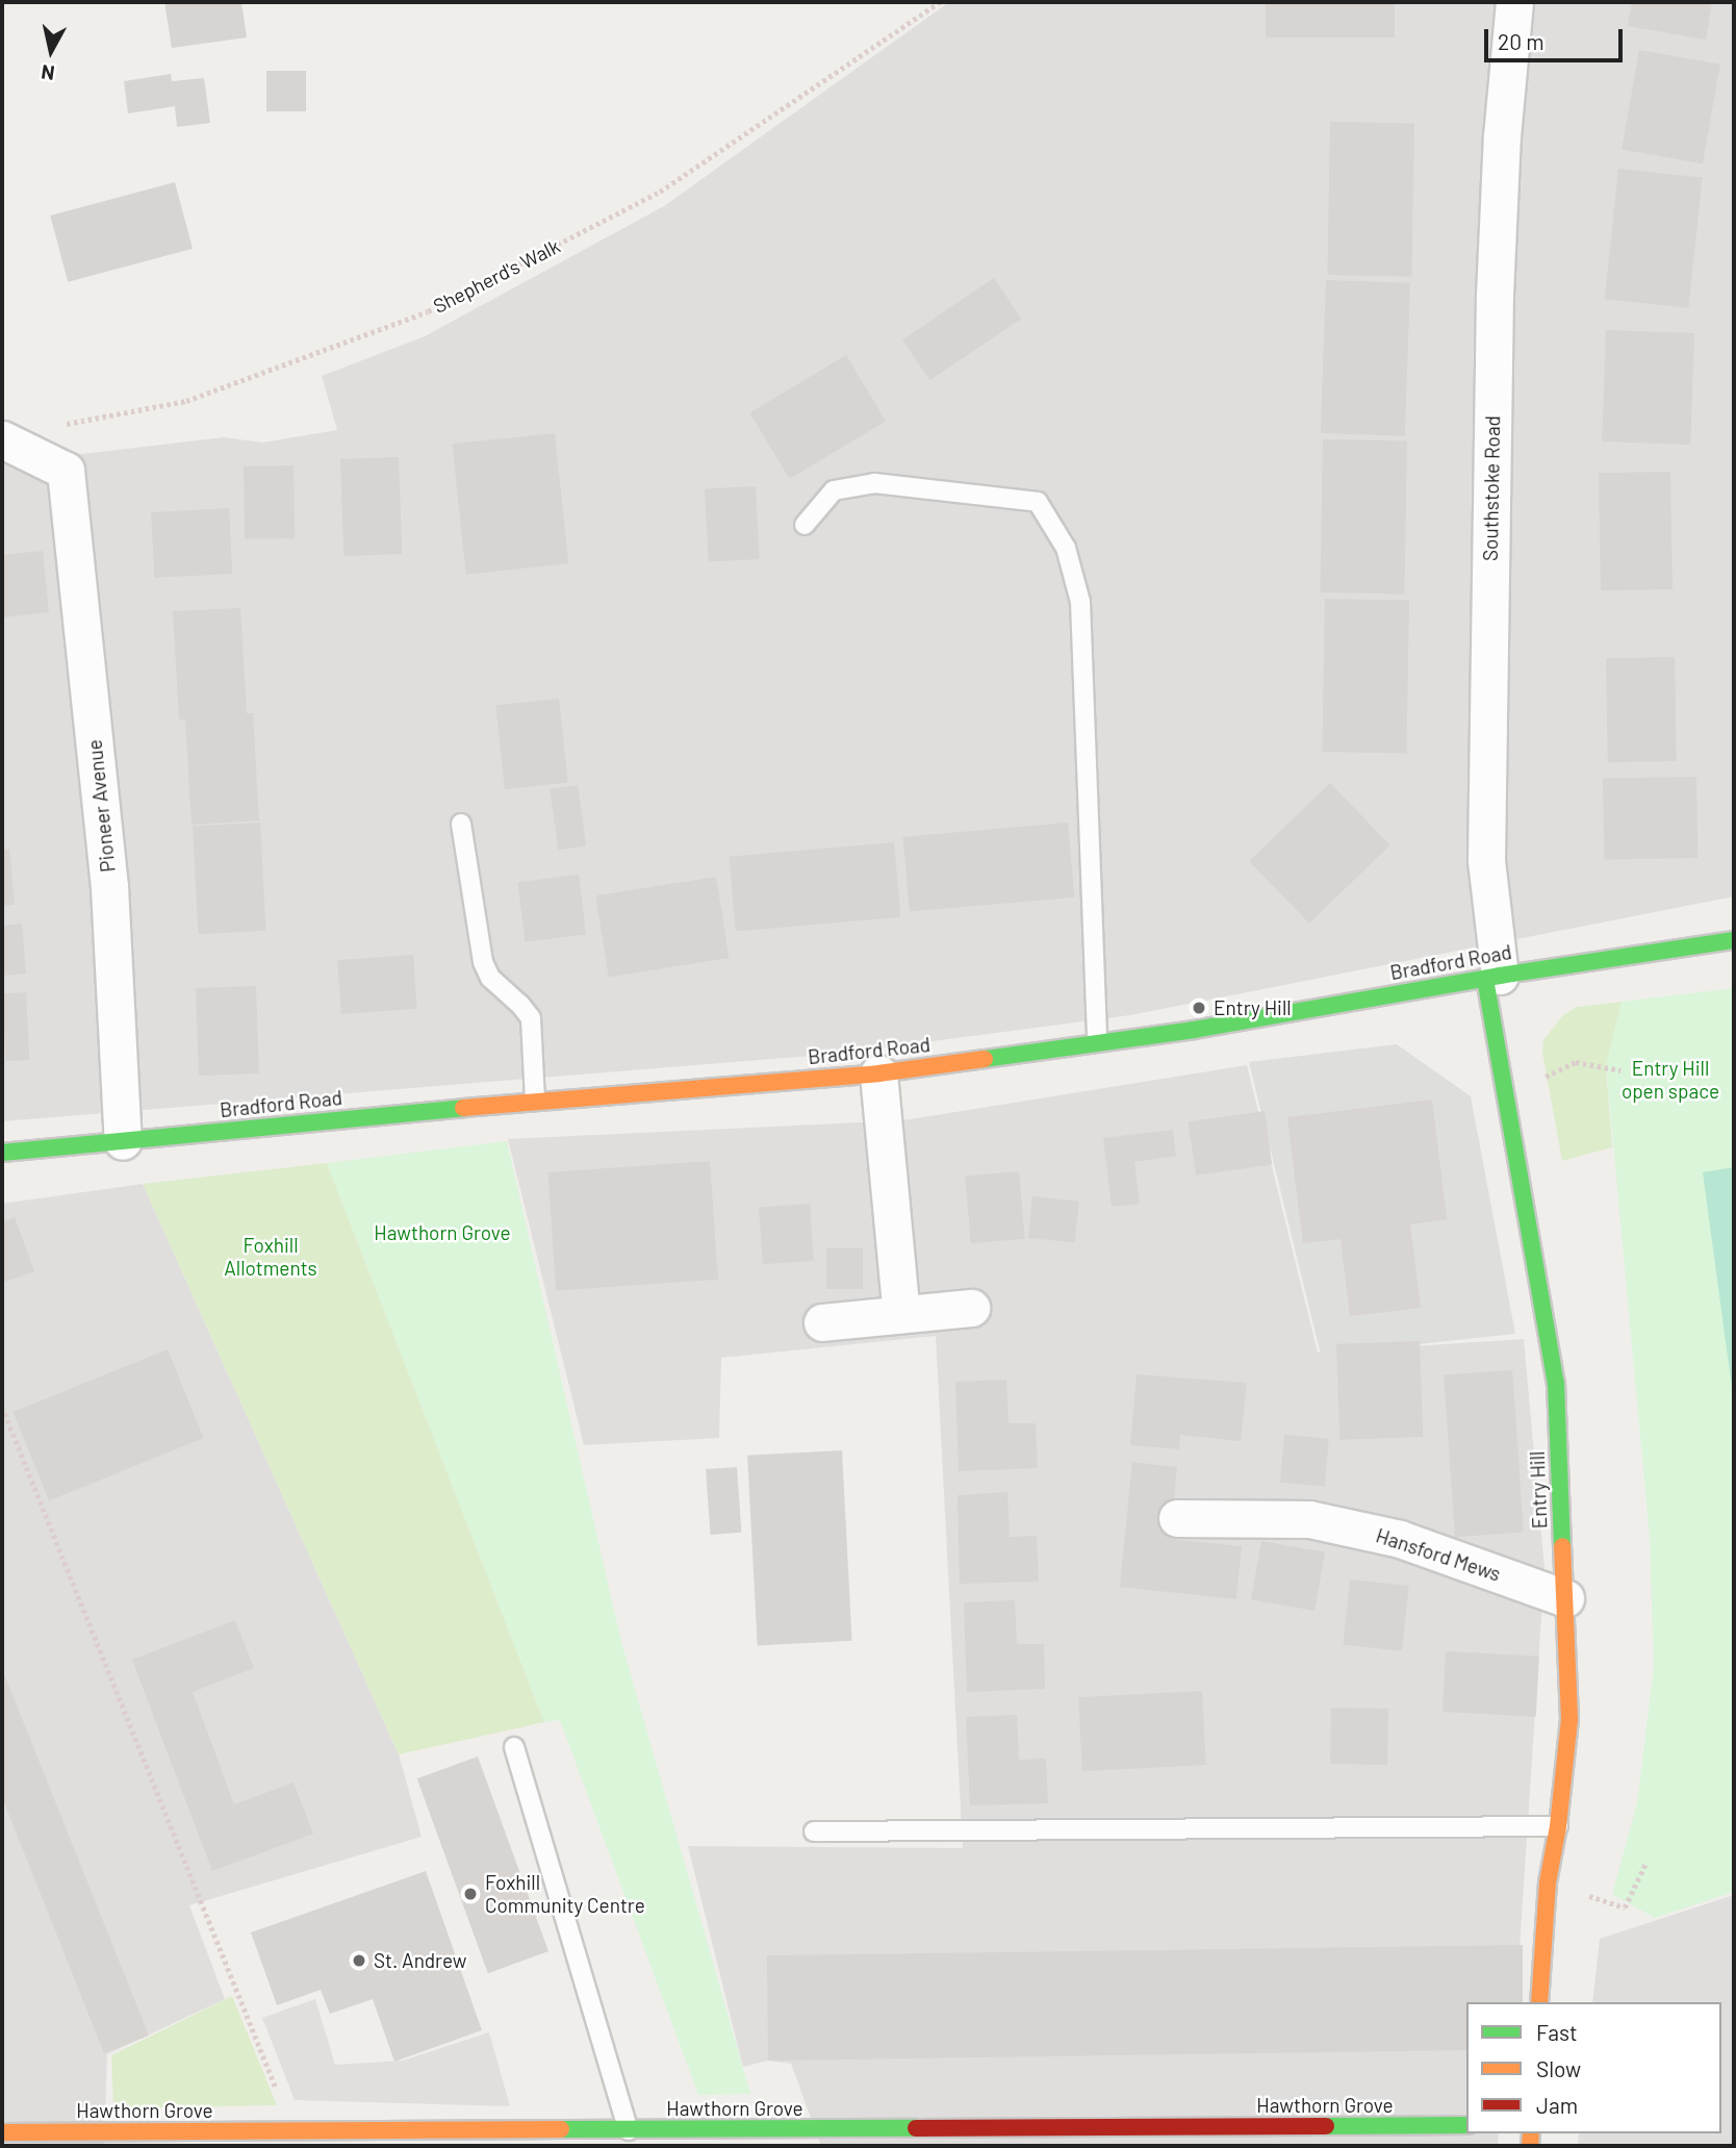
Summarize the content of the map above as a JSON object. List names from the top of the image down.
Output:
{
  "streets": {
    "street": [
      "Southstoke Road",
      "Pioneer Avenue",
      "Bradford Road",
      "Entry Hill",
      "Hansford Mews",
      "Hawthorn Grove"
    ],
    "path": ["Shepherd's Walk"]
  },
  "crossings": [
    ["Southstoke Road", "Bradford Road"],
    ["Southstoke Road", "Entry Hill"],
    ["Pioneer Avenue", "Bradford Road"],
    ["Bradford Road", "Entry Hill"],
    ["Entry Hill", "Hansford Mews"]
  ],
  "parks": ["Entry Hill open space", "Hawthorn Grove", "Foxhill Allotments"],
  "places": ["Entry Hill", "Foxhill Community Centre", "St. Andrew"],
  "legend": ["Fast", "Slow", "Jam"],
  "scale_bar": "20 m",
  "north": "bottom"
}
